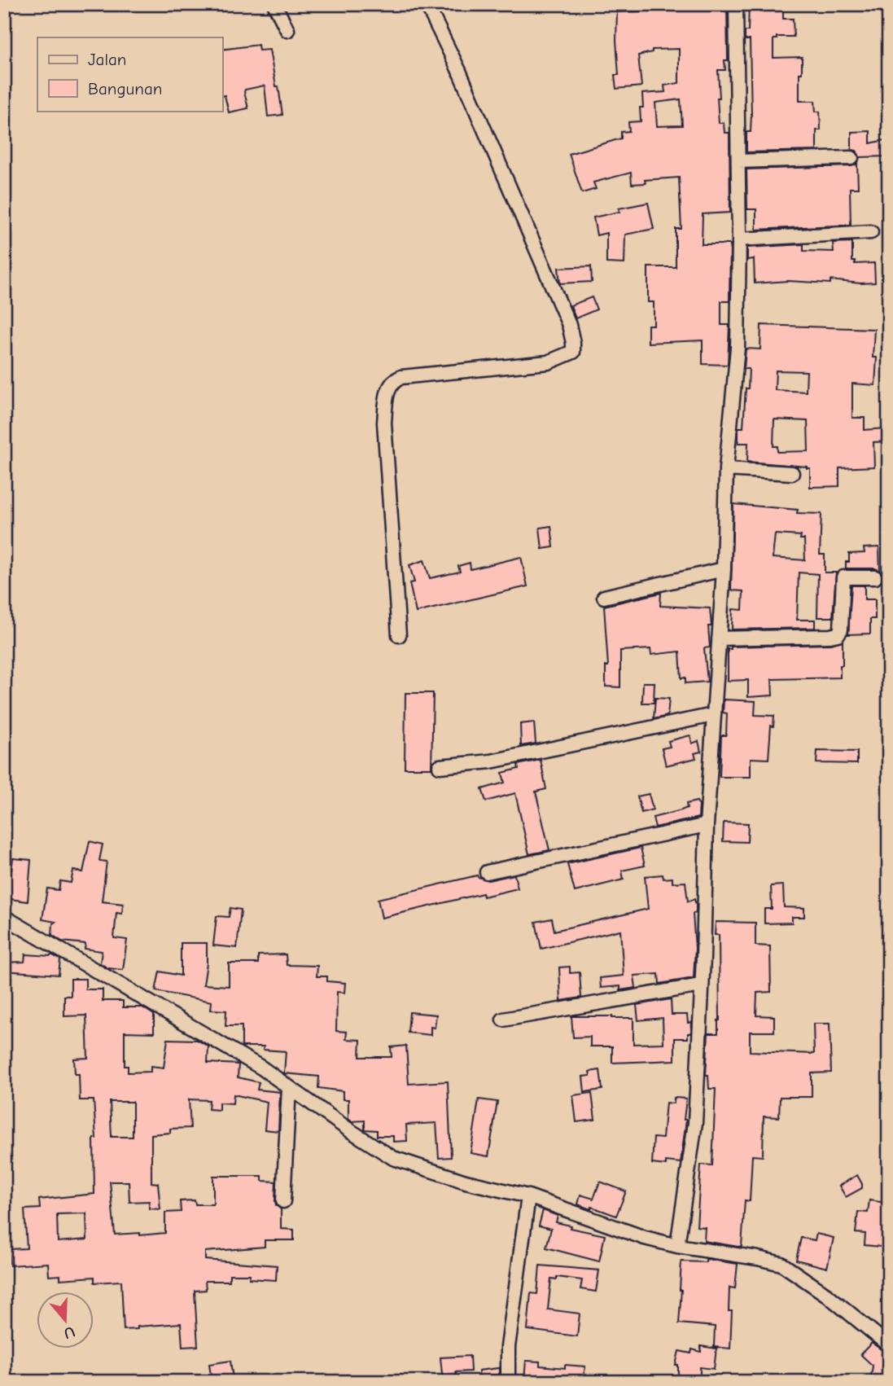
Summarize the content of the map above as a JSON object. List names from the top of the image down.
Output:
{
  "legend": ["Jalan", "Bangunan"],
  "north": "bottom"
}
